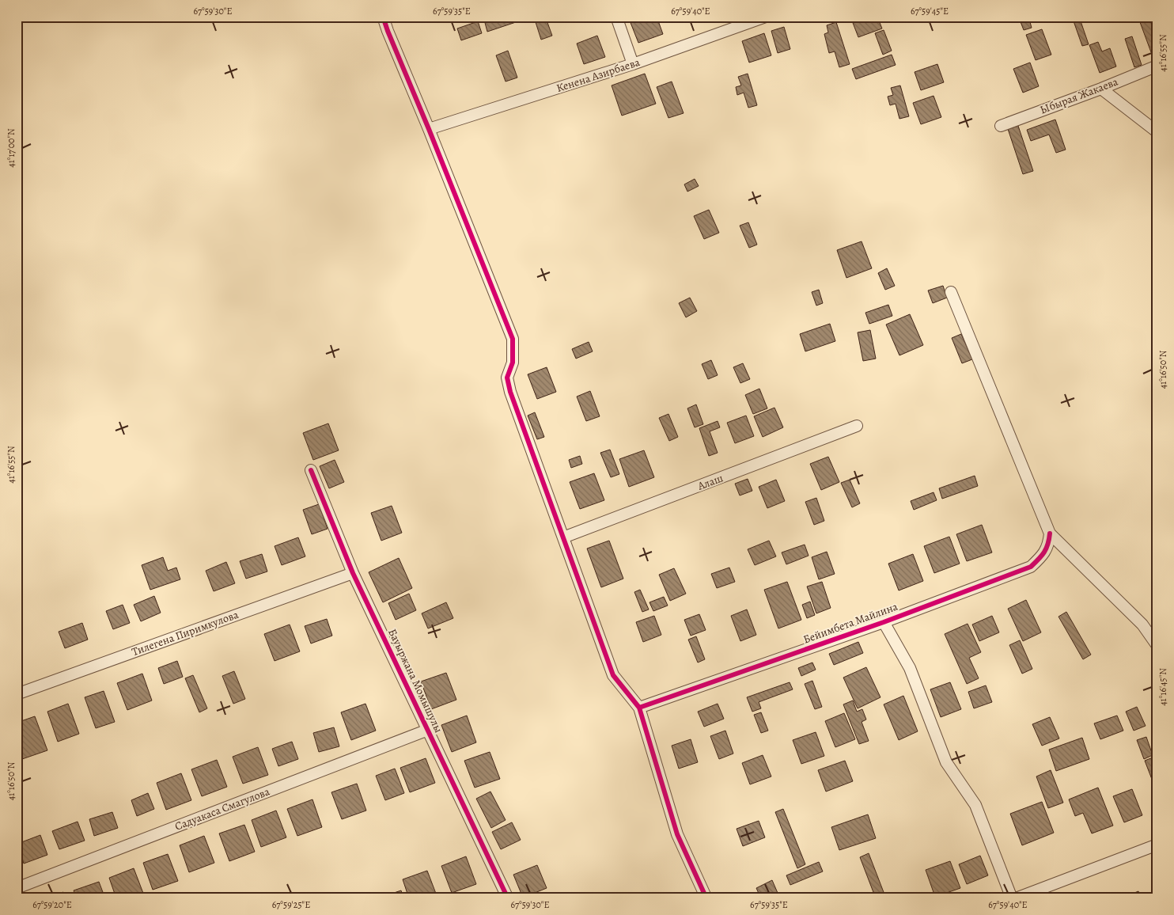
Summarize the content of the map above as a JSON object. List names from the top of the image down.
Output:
{
  "streets": {
    "street": [
      "Кенена Азирбаева",
      "Ыбырая Жакаева",
      "Алаш",
      "Бейимбета Майлина",
      "Тилегена Пиримкулова",
      "Бауыржана Момышулы",
      "Садуакаса Смагулова"
    ]
  },
  "crossings": [
    ["Тилегена Пиримкулова", "Бауыржана Момышулы"],
    ["Бауыржана Момышулы", "Садуакаса Смагулова"]
  ],
  "coordinates": [
    "67°59'30\"E",
    "67°59'35\"E",
    "67°59'40\"E",
    "67°59'45\"E",
    "41°16'55\"N",
    "41°17'00\"N",
    "41°16'50\"N",
    "41°16'45\"N",
    "67°59'20\"E",
    "67°59'25\"E"
  ]
}
